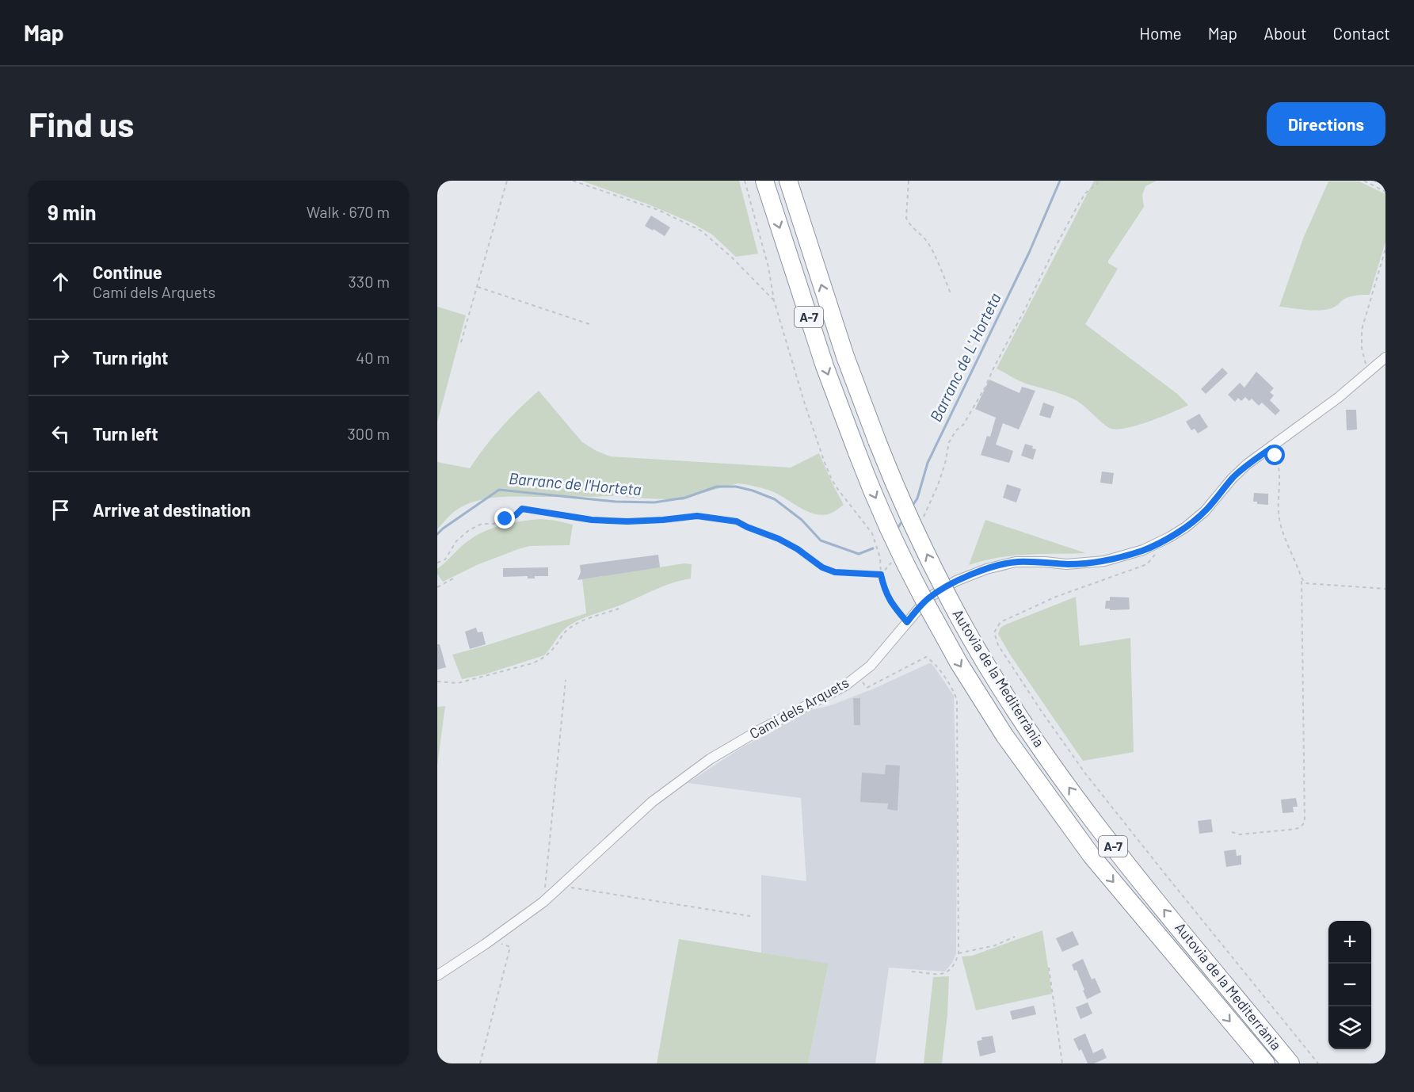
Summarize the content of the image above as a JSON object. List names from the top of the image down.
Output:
{
  "streets": {
    "highway": ["A-7", "Autovia de la Mediterrània"],
    "street": ["Camí dels Arquets"]
  },
  "water": ["Barranc de L' Horteta", "Barranc de l'Horteta"],
  "page": {
    "header": "Map",
    "nav": [
      "Home",
      "Map",
      "About",
      "Contact"
    ],
    "buttons": "Directions",
    "title": "Find us",
    "heading": ["9 min", "Walk · 670 m"],
    "list": [
      ["Continue", "Camí dels Arquets", "330 m"],
      ["Turn right", "40 m"],
      ["Turn left", "300 m"],
      "Arrive at destination"
    ],
    "map_buttons": ["+", "−"]
  }
}
